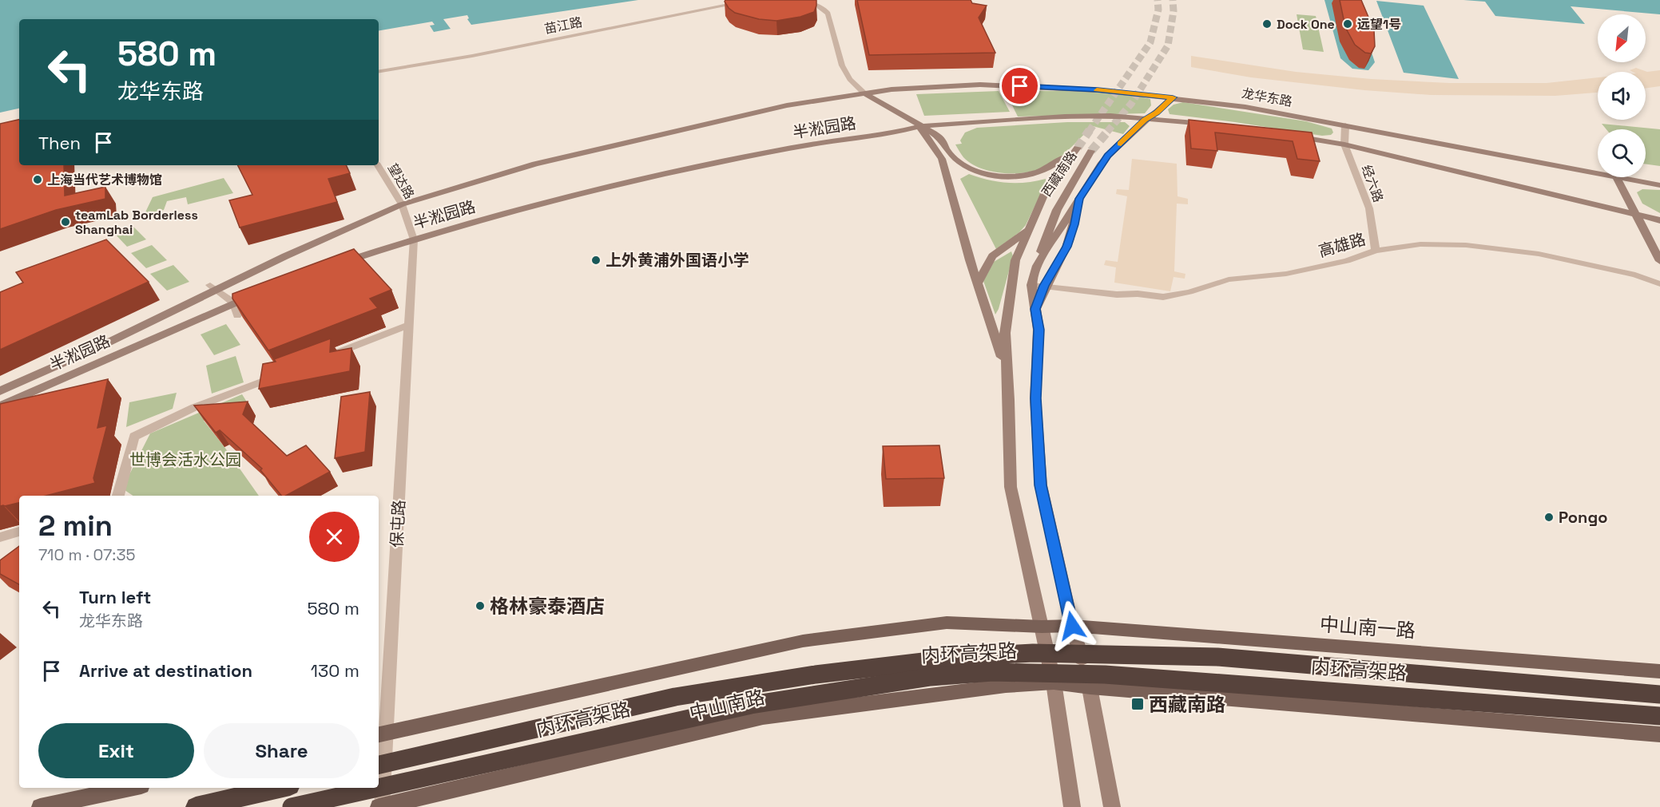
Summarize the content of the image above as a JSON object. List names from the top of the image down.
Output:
{
  "streets": {
    "highway": ["内环高架路"],
    "main road": [
      "龙华东路",
      "半淞园路",
      "西藏南路",
      "中山南一路",
      "中山南路"
    ],
    "street": [
      "苗江路",
      "望达路",
      "经六路",
      "高雄路",
      "保屯路"
    ]
  },
  "crossings": [
    ["龙华东路", "半淞园路"],
    ["龙华东路", "西藏南路"],
    ["龙华东路", "经六路"],
    ["半淞园路", "西藏南路"],
    ["半淞园路", "望达路"],
    ["半淞园路", "保屯路"],
    ["西藏南路", "高雄路"],
    ["西藏南路", "中山南一路"],
    ["西藏南路", "中山南路"],
    ["望达路", "保屯路"],
    ["经六路", "高雄路"],
    ["保屯路", "中山南路"]
  ],
  "parks": ["世博会活水公园"],
  "places": {
    "other": [
      "Dock One",
      "远望1号",
      "上海当代艺术博物馆",
      "teamLab Borderless Shanghai",
      "上外黄浦外国语小学",
      "Pongo",
      "格林豪泰酒店"
    ],
    "transit": ["西藏南路"]
  },
  "north": "bottom left",
  "page": {
    "turn": ["580 m", "龙华东路"],
    "then": "Then",
    "heading": ["2 min", "710 m · 07:35"],
    "list": [
      {
        "name": "Turn left",
        "note": "龙华东路",
        "value": "580 m"
      },
      {
        "name": "Arrive at destination",
        "value": "130 m"
      }
    ],
    "buttons": ["Exit", "Share"]
  }
}
